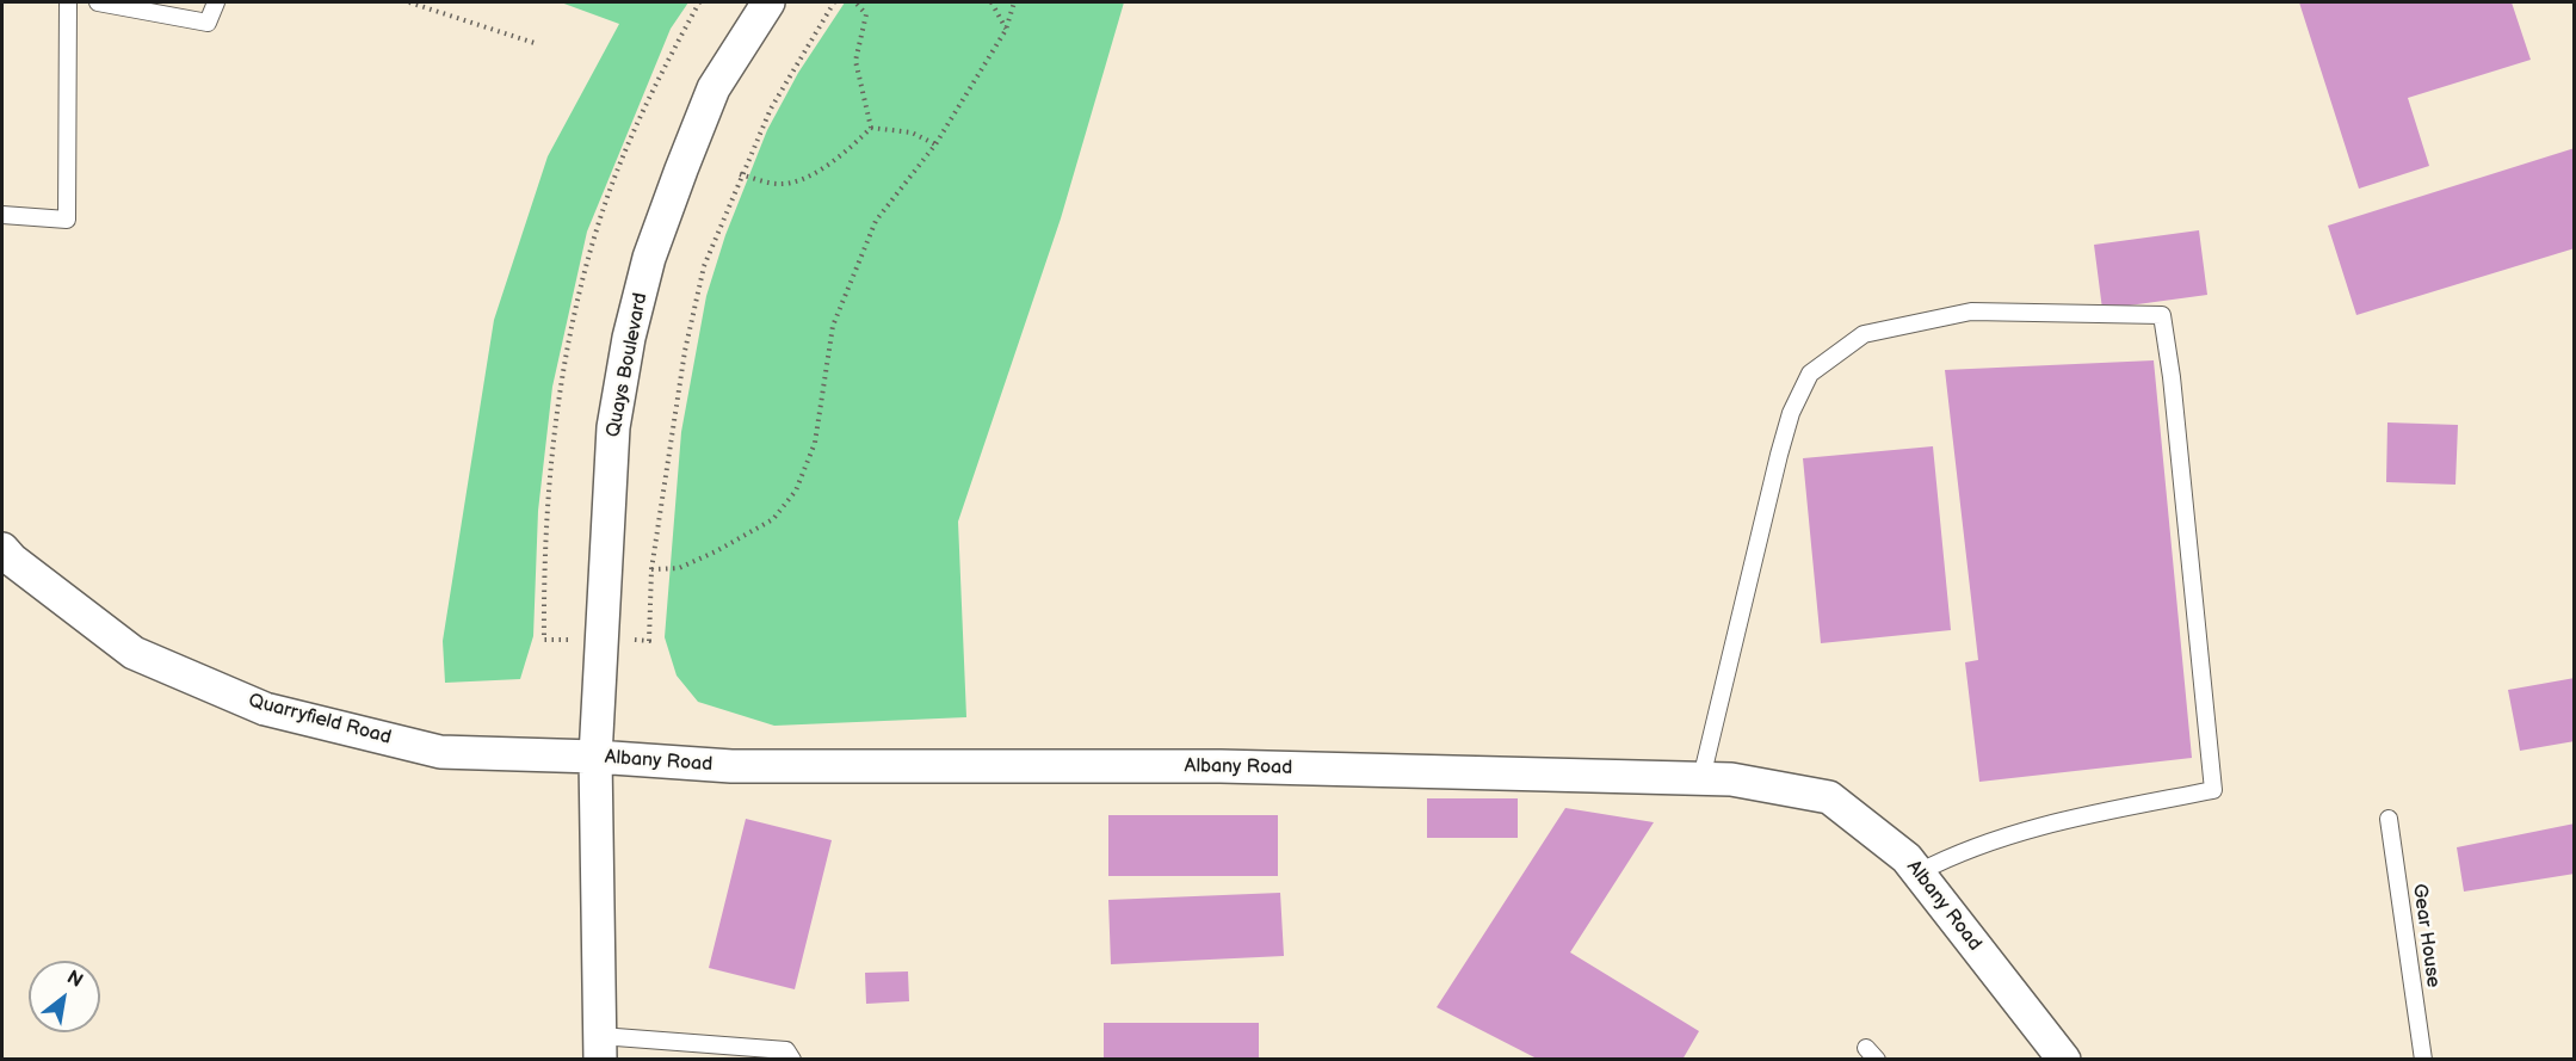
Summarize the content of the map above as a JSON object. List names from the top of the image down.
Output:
{
  "streets": {
    "street": ["Quays Boulevard", "Quarryfield Road", "Albany Road"],
    "lane": ["Gear House"]
  },
  "crossings": [
    ["Quays Boulevard", "Quarryfield Road"],
    ["Quays Boulevard", "Albany Road"],
    ["Quarryfield Road", "Albany Road"]
  ],
  "north": "top right"
}
